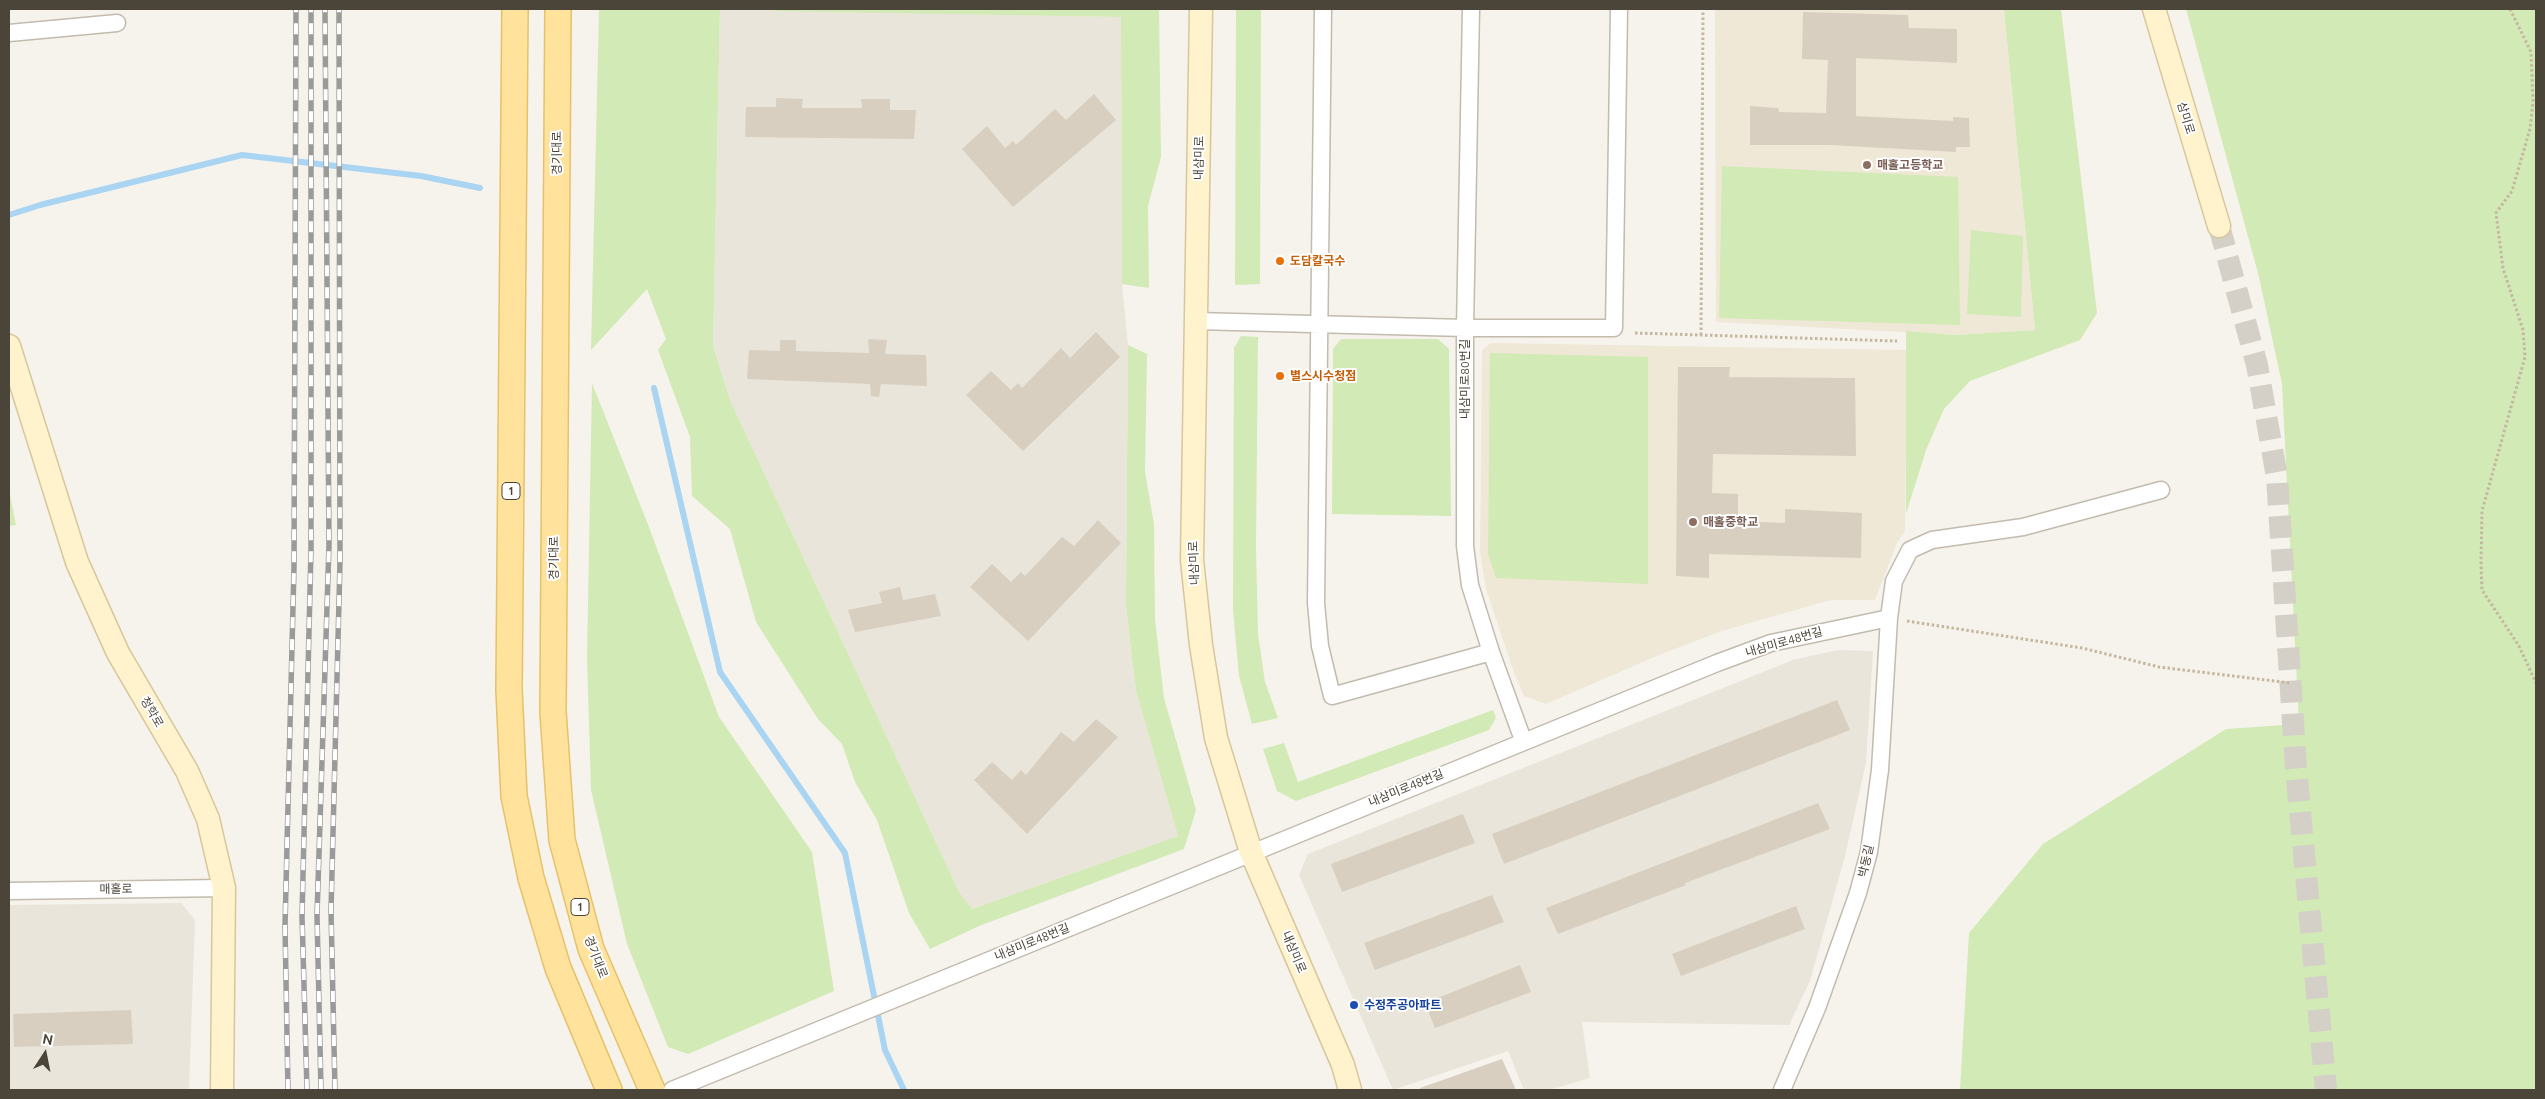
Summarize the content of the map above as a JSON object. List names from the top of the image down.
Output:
{
  "streets": {
    "main road": ["경기대로", "1"],
    "street": [
      "삼미로",
      "내삼미로",
      "내삼미로80번길",
      "내삼미로48번길",
      "청학로",
      "박동길",
      "매홀로"
    ]
  },
  "crossings": [
    ["내삼미로", "내삼미로48번길"],
    ["내삼미로80번길", "내삼미로48번길"],
    ["내삼미로48번길", "박동길"],
    ["청학로", "매홀로"]
  ],
  "places": [
    "매홀고등학교",
    "도담칼국수",
    "별스시수청점",
    "매홀중학교",
    "수정주공아파트"
  ],
  "north": "top"
}
